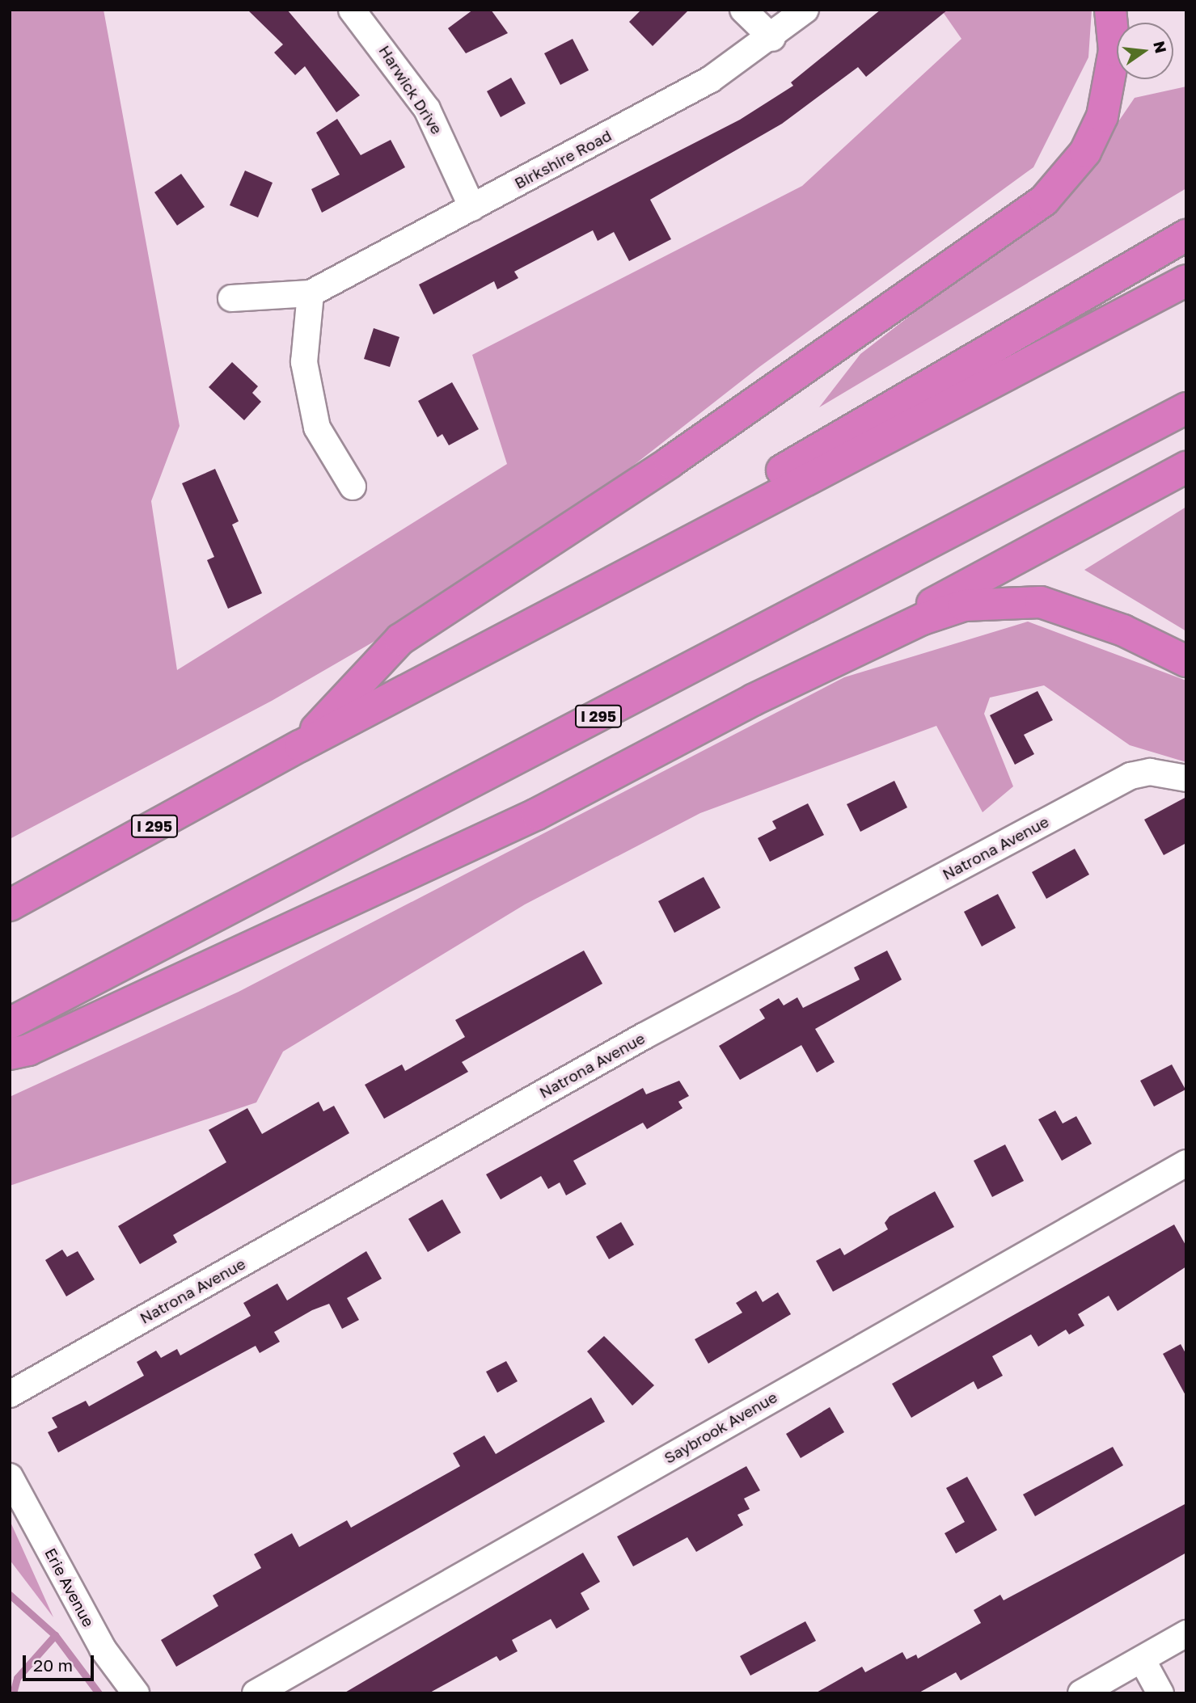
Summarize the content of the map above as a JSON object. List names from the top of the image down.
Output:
{
  "streets": {
    "highway": ["I 295"],
    "street": [
      "Harwick Drive",
      "Birkshire Road",
      "Natrona Avenue",
      "Saybrook Avenue",
      "Erie Avenue"
    ]
  },
  "crossings": [
    ["Harwick Drive", "Birkshire Road"]
  ],
  "scale_bar": "20 m",
  "north": "right"
}
